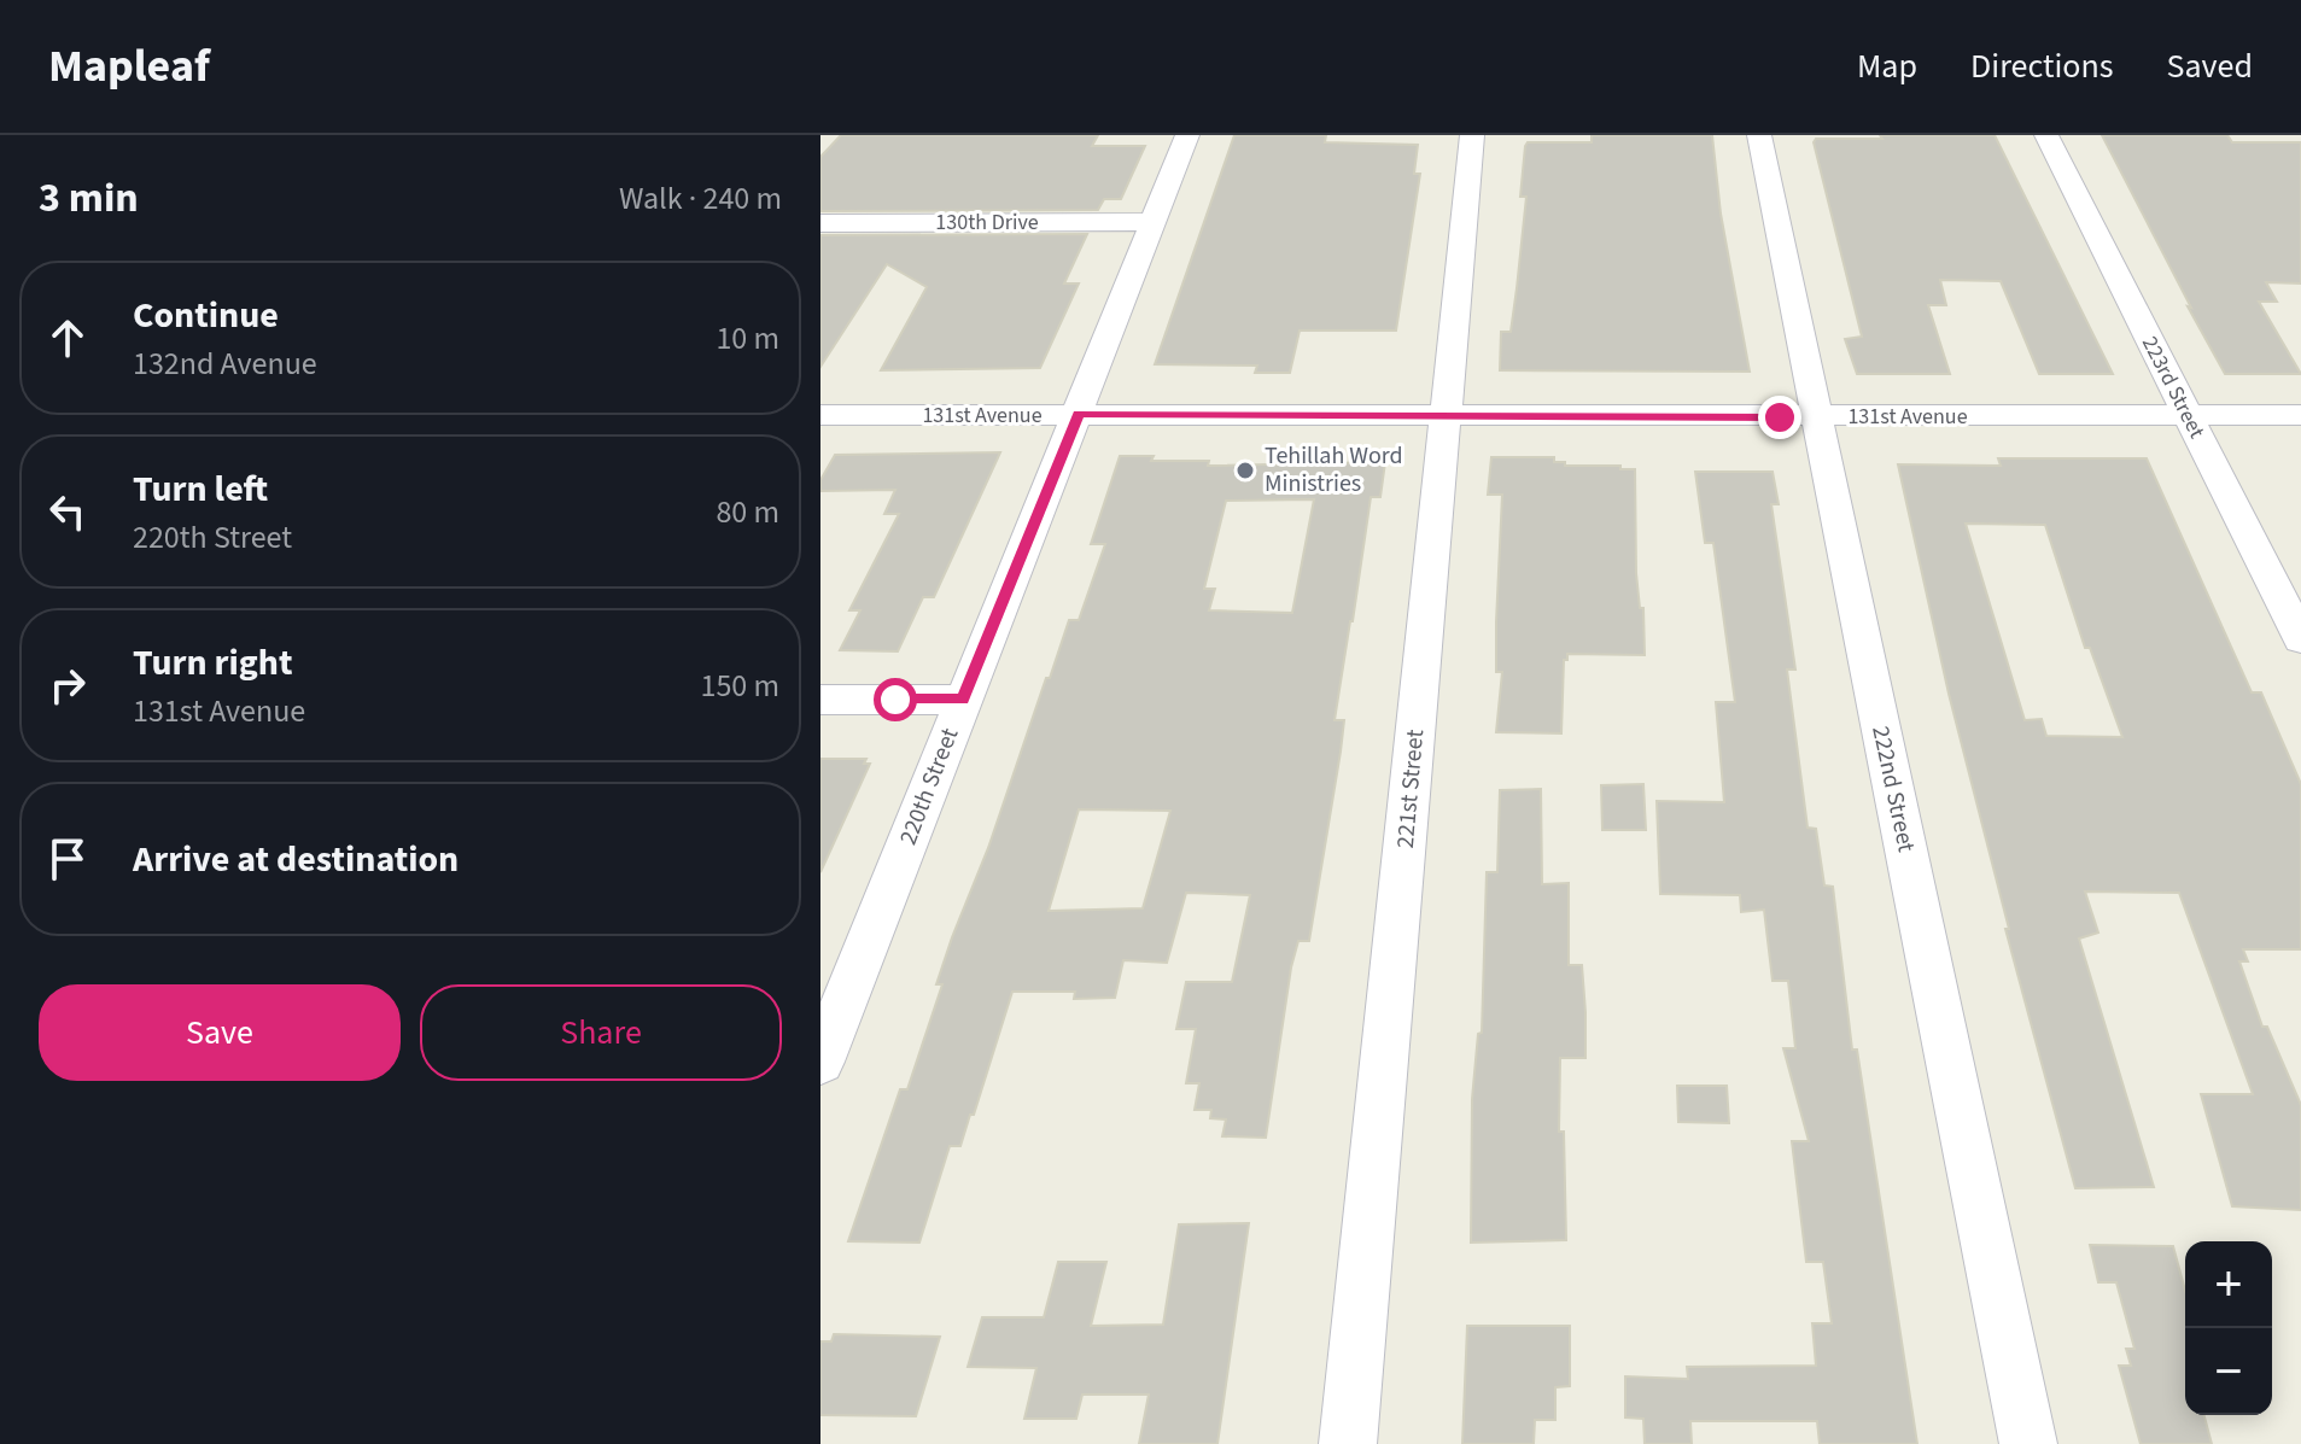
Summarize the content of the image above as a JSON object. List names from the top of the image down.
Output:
{
  "streets": {
    "street": [
      "130th Drive",
      "223rd Street",
      "131st Avenue",
      "220th Street",
      "221st Street",
      "222nd Street"
    ]
  },
  "crossings": [
    ["130th Drive", "220th Street"],
    ["223rd Street", "131st Avenue"],
    ["131st Avenue", "220th Street"],
    ["131st Avenue", "221st Street"],
    ["131st Avenue", "222nd Street"]
  ],
  "places": ["Tehillah Word Ministries"],
  "page": {
    "header": "Mapleaf",
    "nav": ["Map", "Directions", "Saved"],
    "heading": ["3 min", "Walk · 240 m"],
    "list": [
      ["Continue", "132nd Avenue", "10 m"],
      ["Turn left", "220th Street", "80 m"],
      ["Turn right", "131st Avenue", "150 m"],
      "Arrive at destination"
    ],
    "buttons": ["Save", "Share"],
    "map_buttons": ["+", "−"]
  }
}
